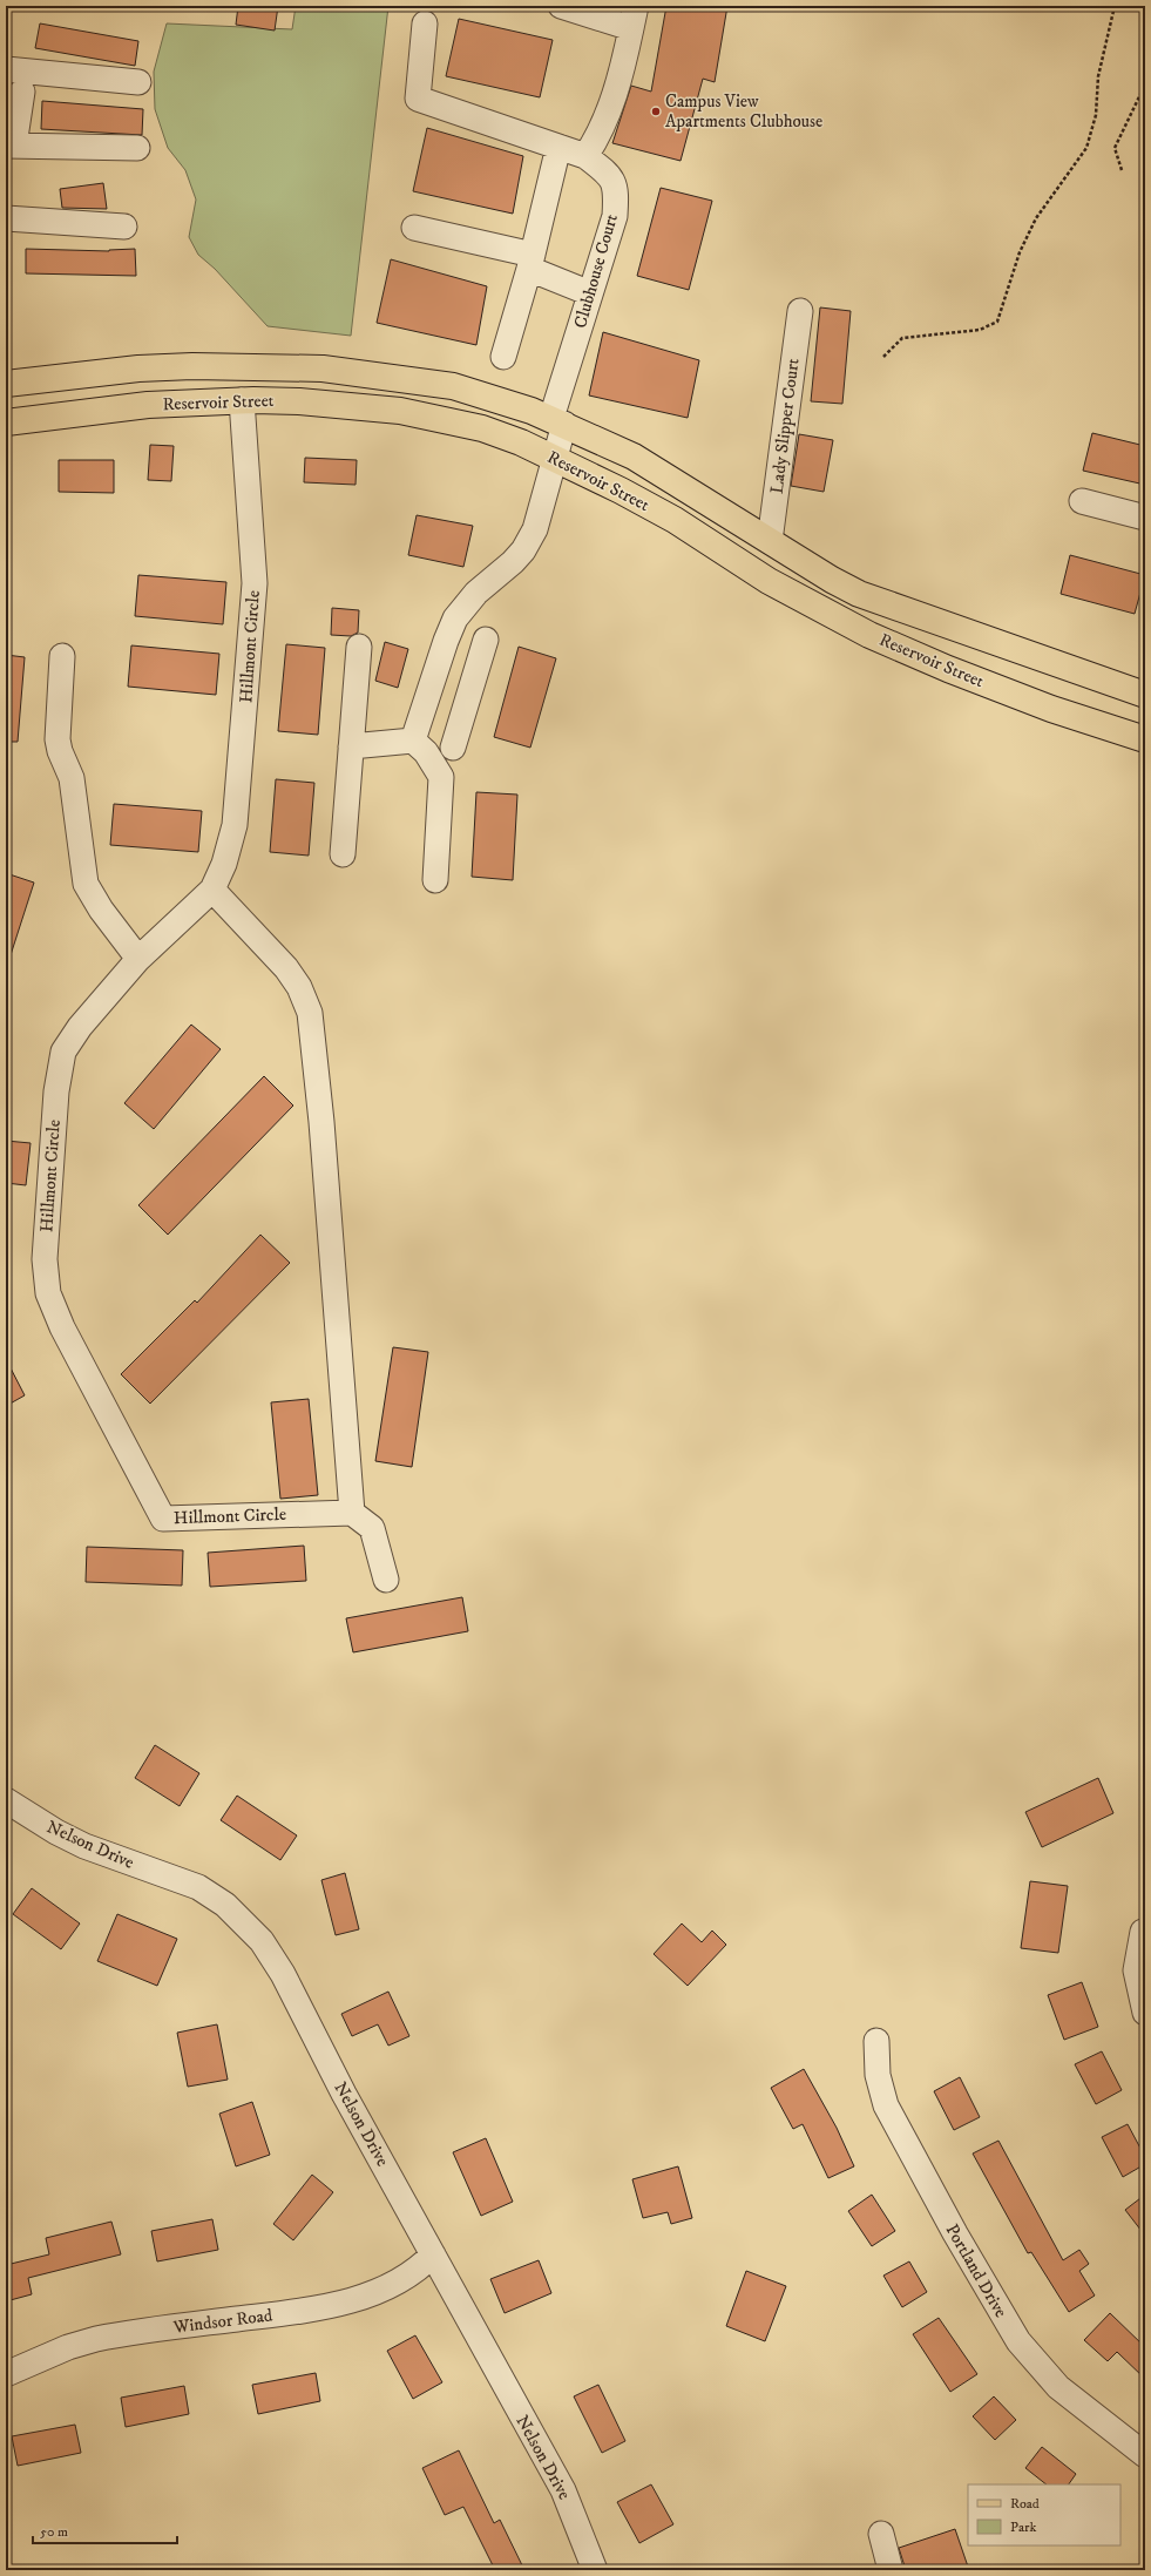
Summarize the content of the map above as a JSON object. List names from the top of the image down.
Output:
{
  "streets": {
    "main road": ["Reservoir Street"],
    "street": [
      "Clubhouse Court",
      "Lady Slipper Court",
      "Hillmont Circle",
      "Nelson Drive",
      "Portland Drive",
      "Windsor Road"
    ]
  },
  "crossings": [
    ["Clubhouse Court", "Reservoir Street"],
    ["Reservoir Street", "Lady Slipper Court"],
    ["Reservoir Street", "Hillmont Circle"],
    ["Nelson Drive", "Windsor Road"]
  ],
  "places": ["Campus View Apartments Clubhouse"],
  "legend": ["Road", "Park"],
  "scale_bar": "50 m"
}
